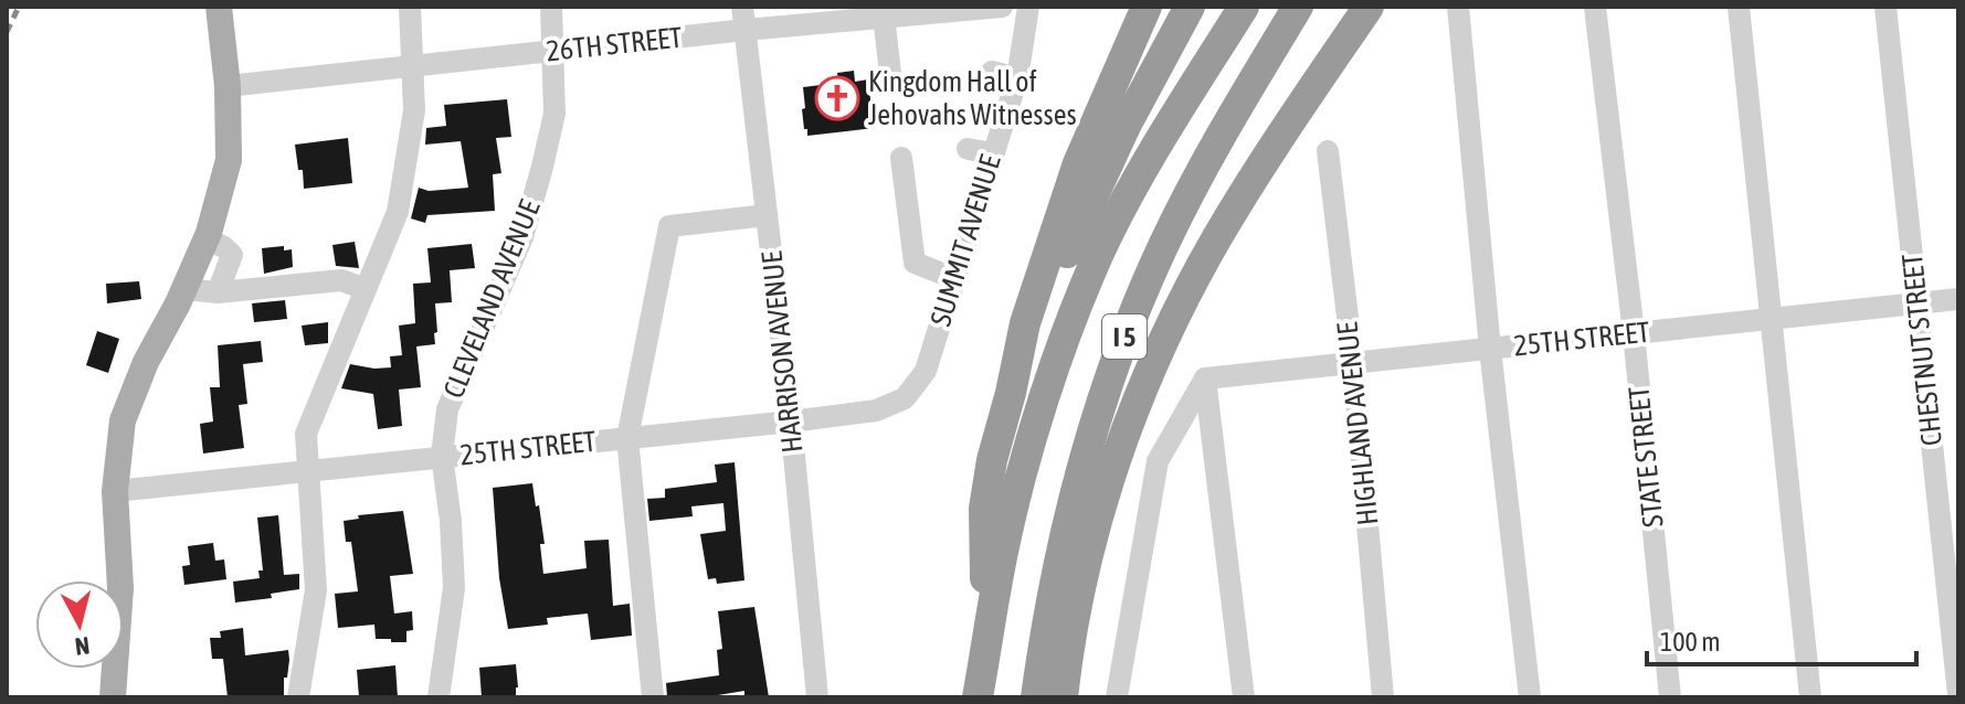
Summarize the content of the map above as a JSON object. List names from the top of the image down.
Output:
{
  "streets": {
    "highway": ["I 5"],
    "street": [
      "26TH STREET",
      "SUMMIT AVENUE",
      "CLEVELAND AVENUE",
      "25TH STREET",
      "CHESTNUT STREET",
      "HARRISON AVENUE",
      "HIGHLAND AVENUE",
      "STATE STREET"
    ]
  },
  "crossings": [
    ["26TH STREET", "CLEVELAND AVENUE"],
    ["26TH STREET", "HARRISON AVENUE"],
    ["SUMMIT AVENUE", "25TH STREET"],
    ["CLEVELAND AVENUE", "25TH STREET"],
    ["25TH STREET", "CHESTNUT STREET"],
    ["25TH STREET", "HARRISON AVENUE"],
    ["25TH STREET", "HIGHLAND AVENUE"],
    ["25TH STREET", "STATE STREET"]
  ],
  "places": {
    "church": ["Kingdom Hall of Jehovahs Witnesses"]
  },
  "scale_bar": "100 m",
  "north": "bottom"
}
